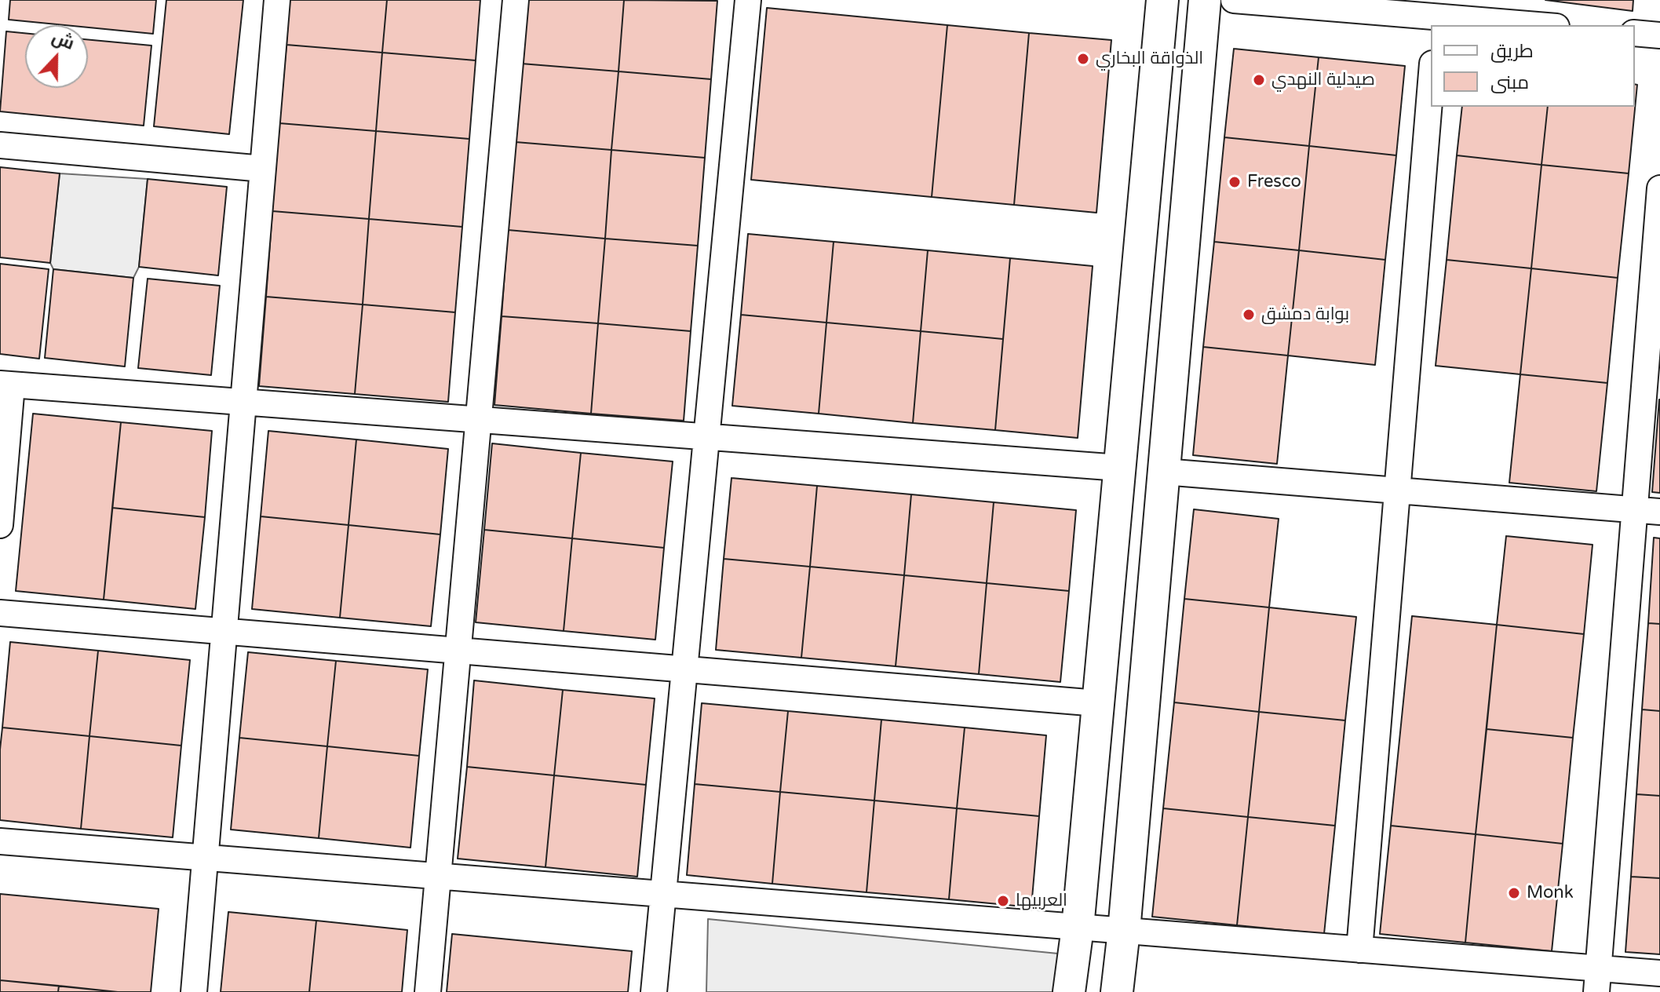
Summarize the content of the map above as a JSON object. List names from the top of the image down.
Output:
{
  "places": [
    "الذواقة البخاري",
    "صيدلية النهدي",
    "Fresco",
    "بوابة دمشق",
    "Monk",
    "العربيها"
  ],
  "legend": ["طريق", "مبنى"],
  "north": "top"
}
